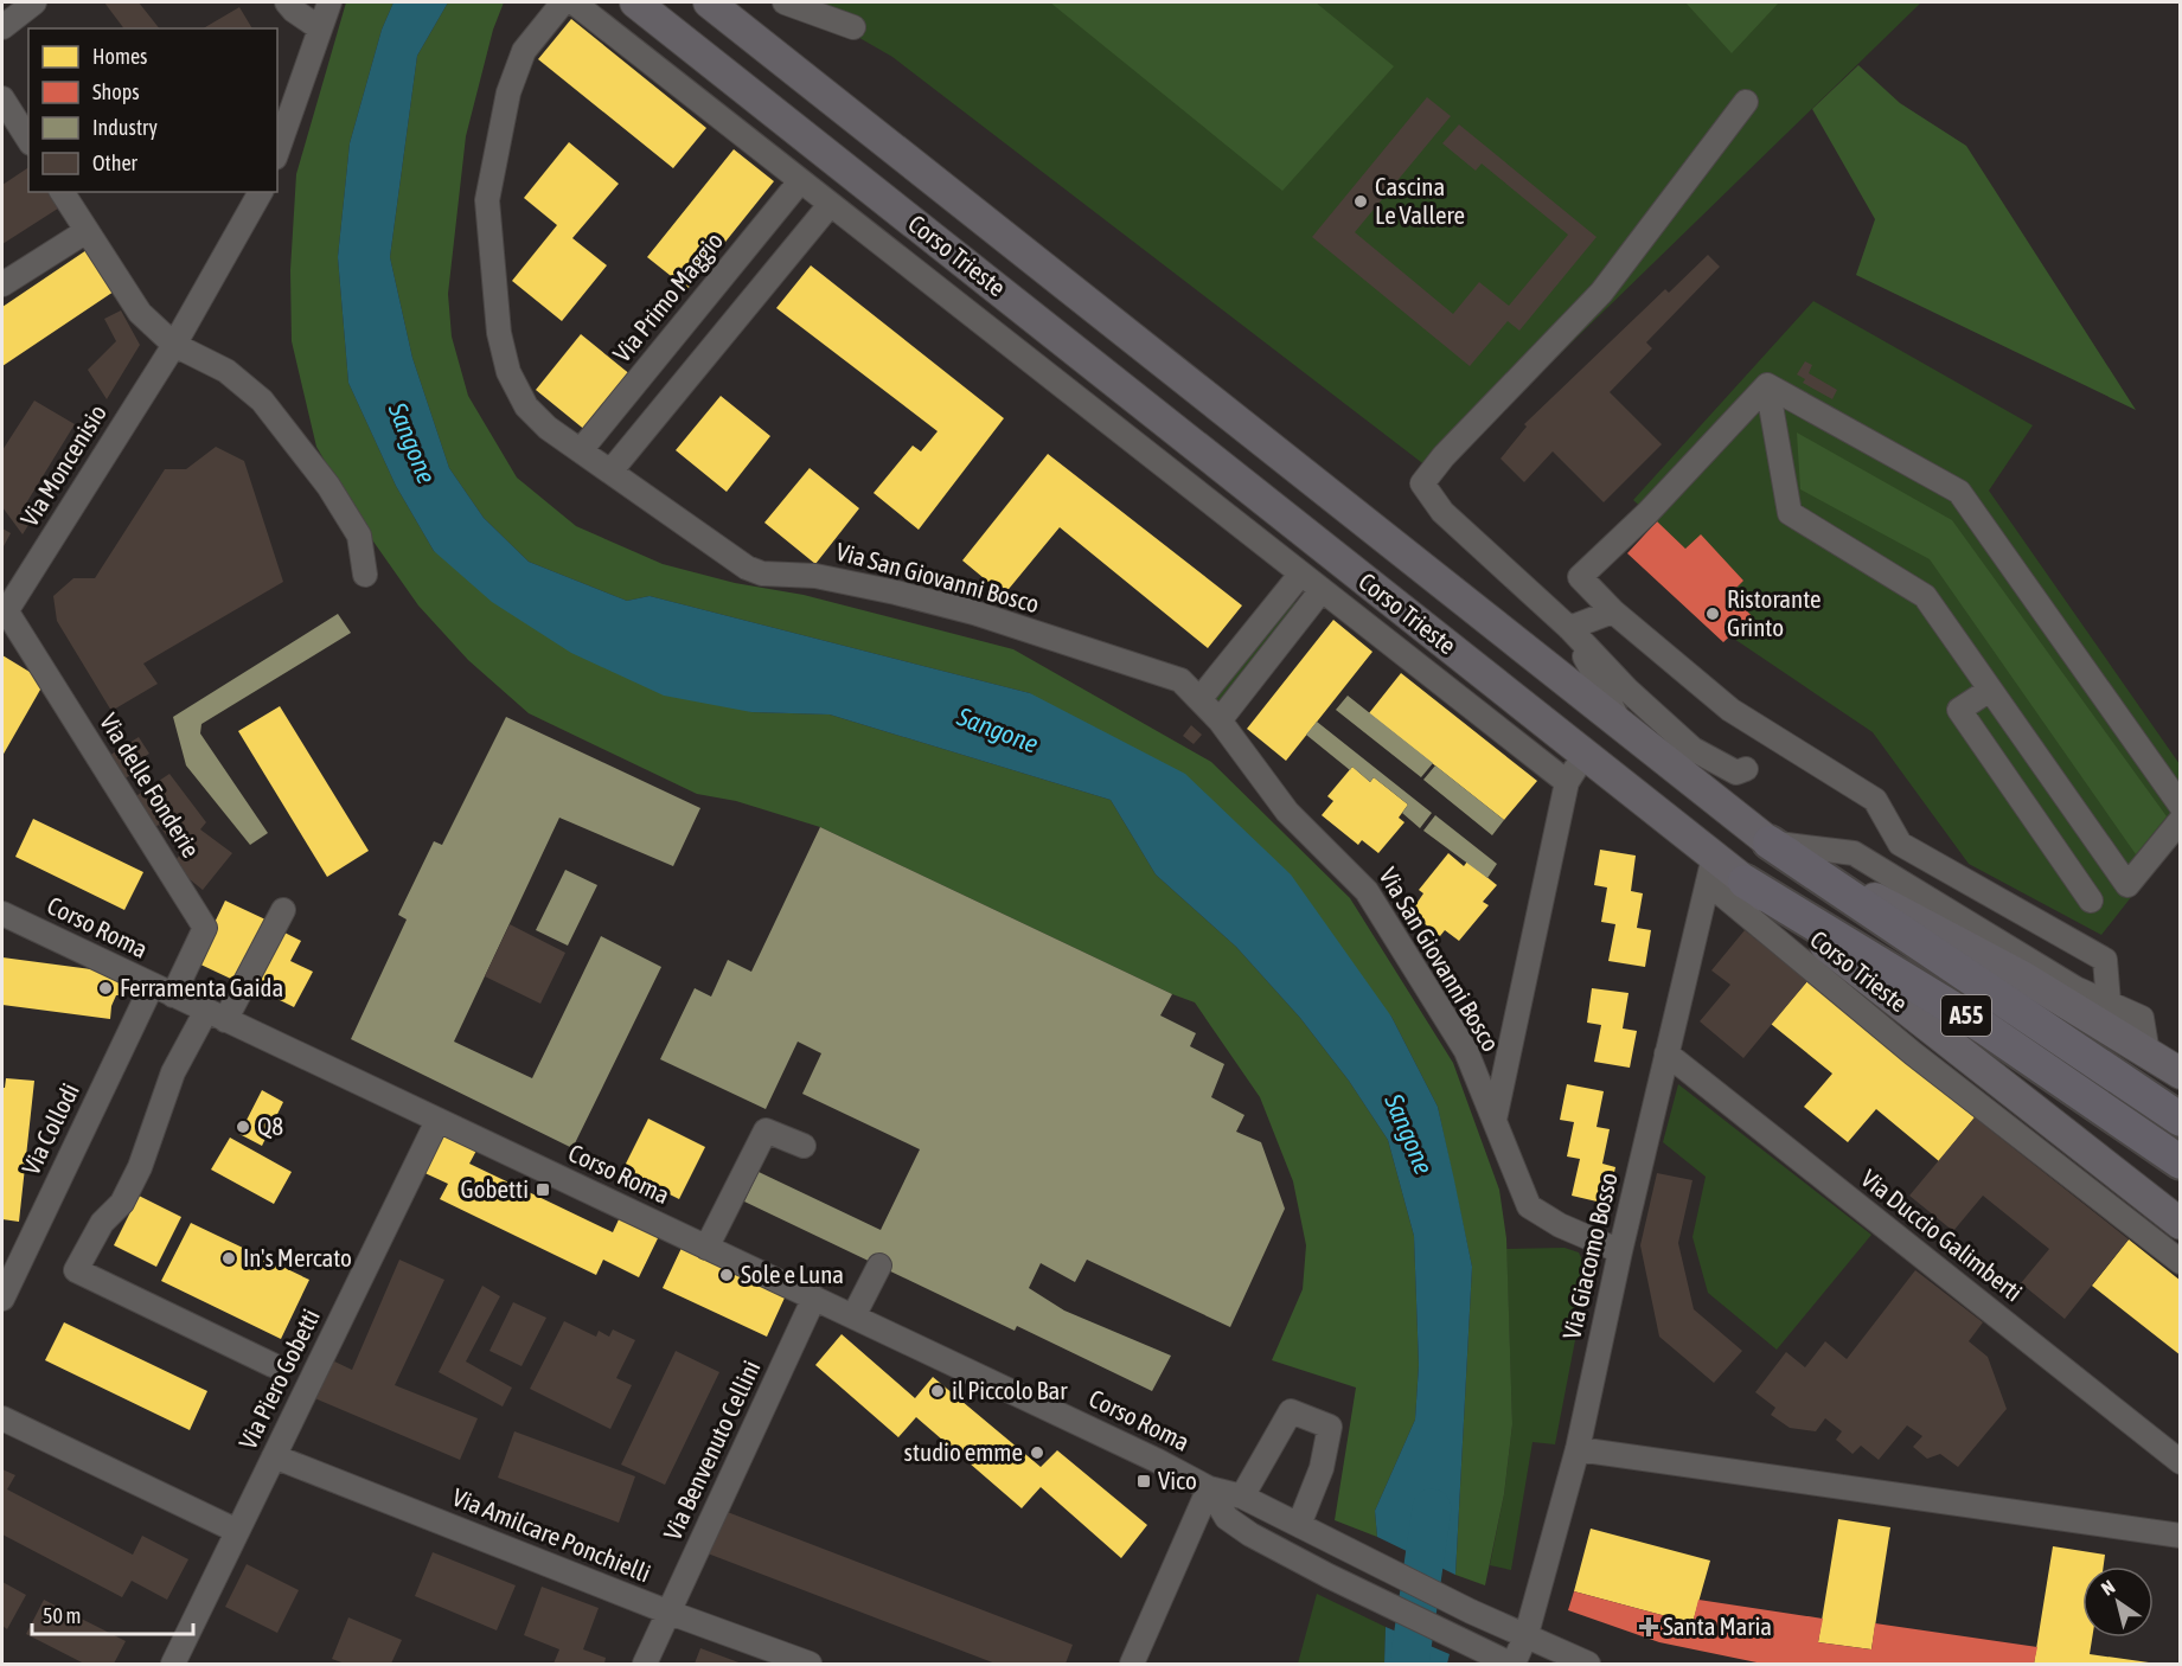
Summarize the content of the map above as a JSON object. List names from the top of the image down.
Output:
{
  "streets": {
    "highway": ["A55"],
    "main road": ["Corso Trieste"],
    "street": [
      "Via Primo Maggio",
      "Via Moncenisio",
      "Via San Giovanni Bosco",
      "Via delle Fonderie",
      "Corso Roma",
      "Via Collodi",
      "Via Duccio Galimberti",
      "Via Giacomo Bosso",
      "Via Piero Gobetti",
      "Via Benvenuto Cellini",
      "Via Amilcare Ponchielli"
    ]
  },
  "crossings": [
    ["Corso Trieste", "Via Primo Maggio"],
    ["Corso Trieste", "Via San Giovanni Bosco"],
    ["Corso Trieste", "A55"],
    ["Corso Trieste", "Via Giacomo Bosso"],
    ["Via Primo Maggio", "Via San Giovanni Bosco"],
    ["Via Moncenisio", "Via delle Fonderie"],
    ["Via San Giovanni Bosco", "Via Giacomo Bosso"],
    ["Via delle Fonderie", "Corso Roma"],
    ["Corso Roma", "Via Collodi"],
    ["Corso Roma", "Via Giacomo Bosso"],
    ["Corso Roma", "Via Piero Gobetti"],
    ["Corso Roma", "Via Benvenuto Cellini"],
    ["Via Duccio Galimberti", "Via Giacomo Bosso"],
    ["Via Piero Gobetti", "Via Amilcare Ponchielli"],
    ["Via Benvenuto Cellini", "Via Amilcare Ponchielli"]
  ],
  "water": ["Sangone"],
  "places": {
    "other": [
      "Cascina Le Vallere",
      "Ristorante Grinto",
      "Ferramenta Gaida",
      "Q8",
      "In's Mercato",
      "Sole e Luna",
      "il Piccolo Bar",
      "studio emme"
    ],
    "transit": ["Gobetti", "Vico"],
    "health": ["Santa Maria"]
  },
  "legend": [
    "Homes",
    "Shops",
    "Industry",
    "Other"
  ],
  "scale_bar": "50 m",
  "north": "top left"
}
